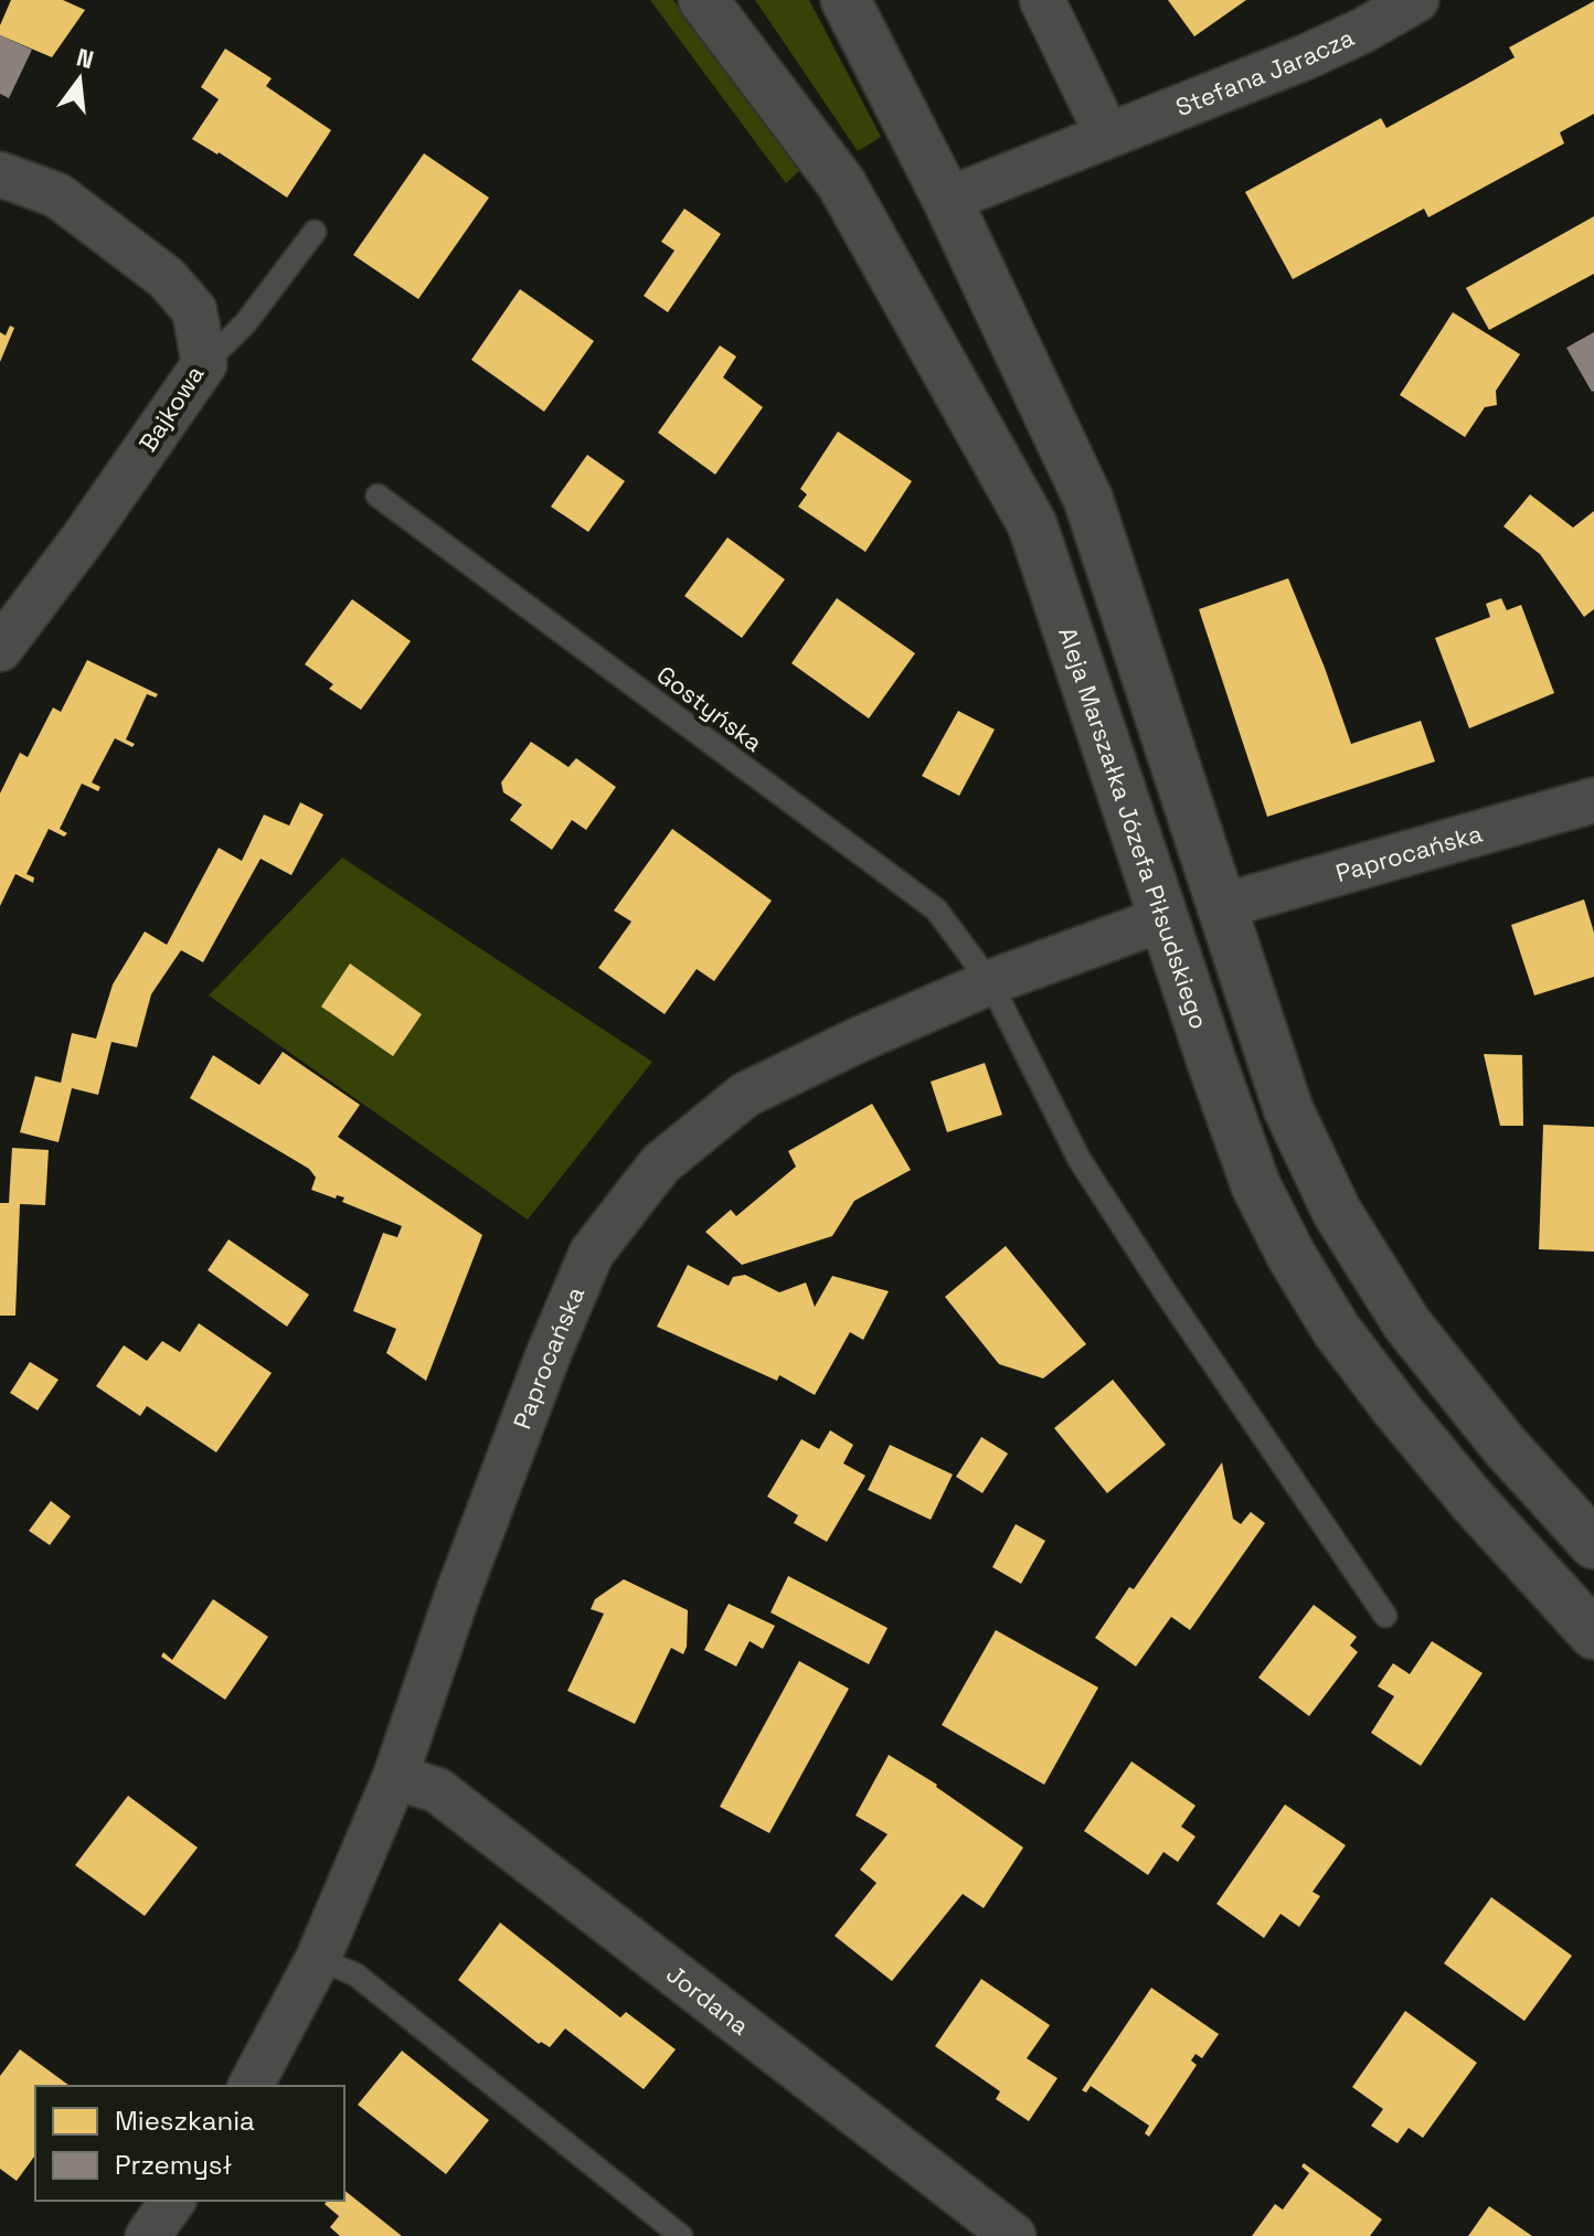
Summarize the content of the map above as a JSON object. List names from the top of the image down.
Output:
{
  "streets": {
    "main road": ["Aleja Marszałka Józefa Piłsudskiego"],
    "street": [
      "Stefana Jaracza",
      "Bajkowa",
      "Paprocańska",
      "Jordana"
    ],
    "lane": ["Gostyńska"]
  },
  "crossings": [
    ["Gostyńska", "Paprocańska"],
    ["Aleja Marszałka Józefa Piłsudskiego", "Paprocańska"],
    ["Paprocańska", "Jordana"]
  ],
  "legend": ["Mieszkania", "Przemysł"],
  "north": "top"
}
